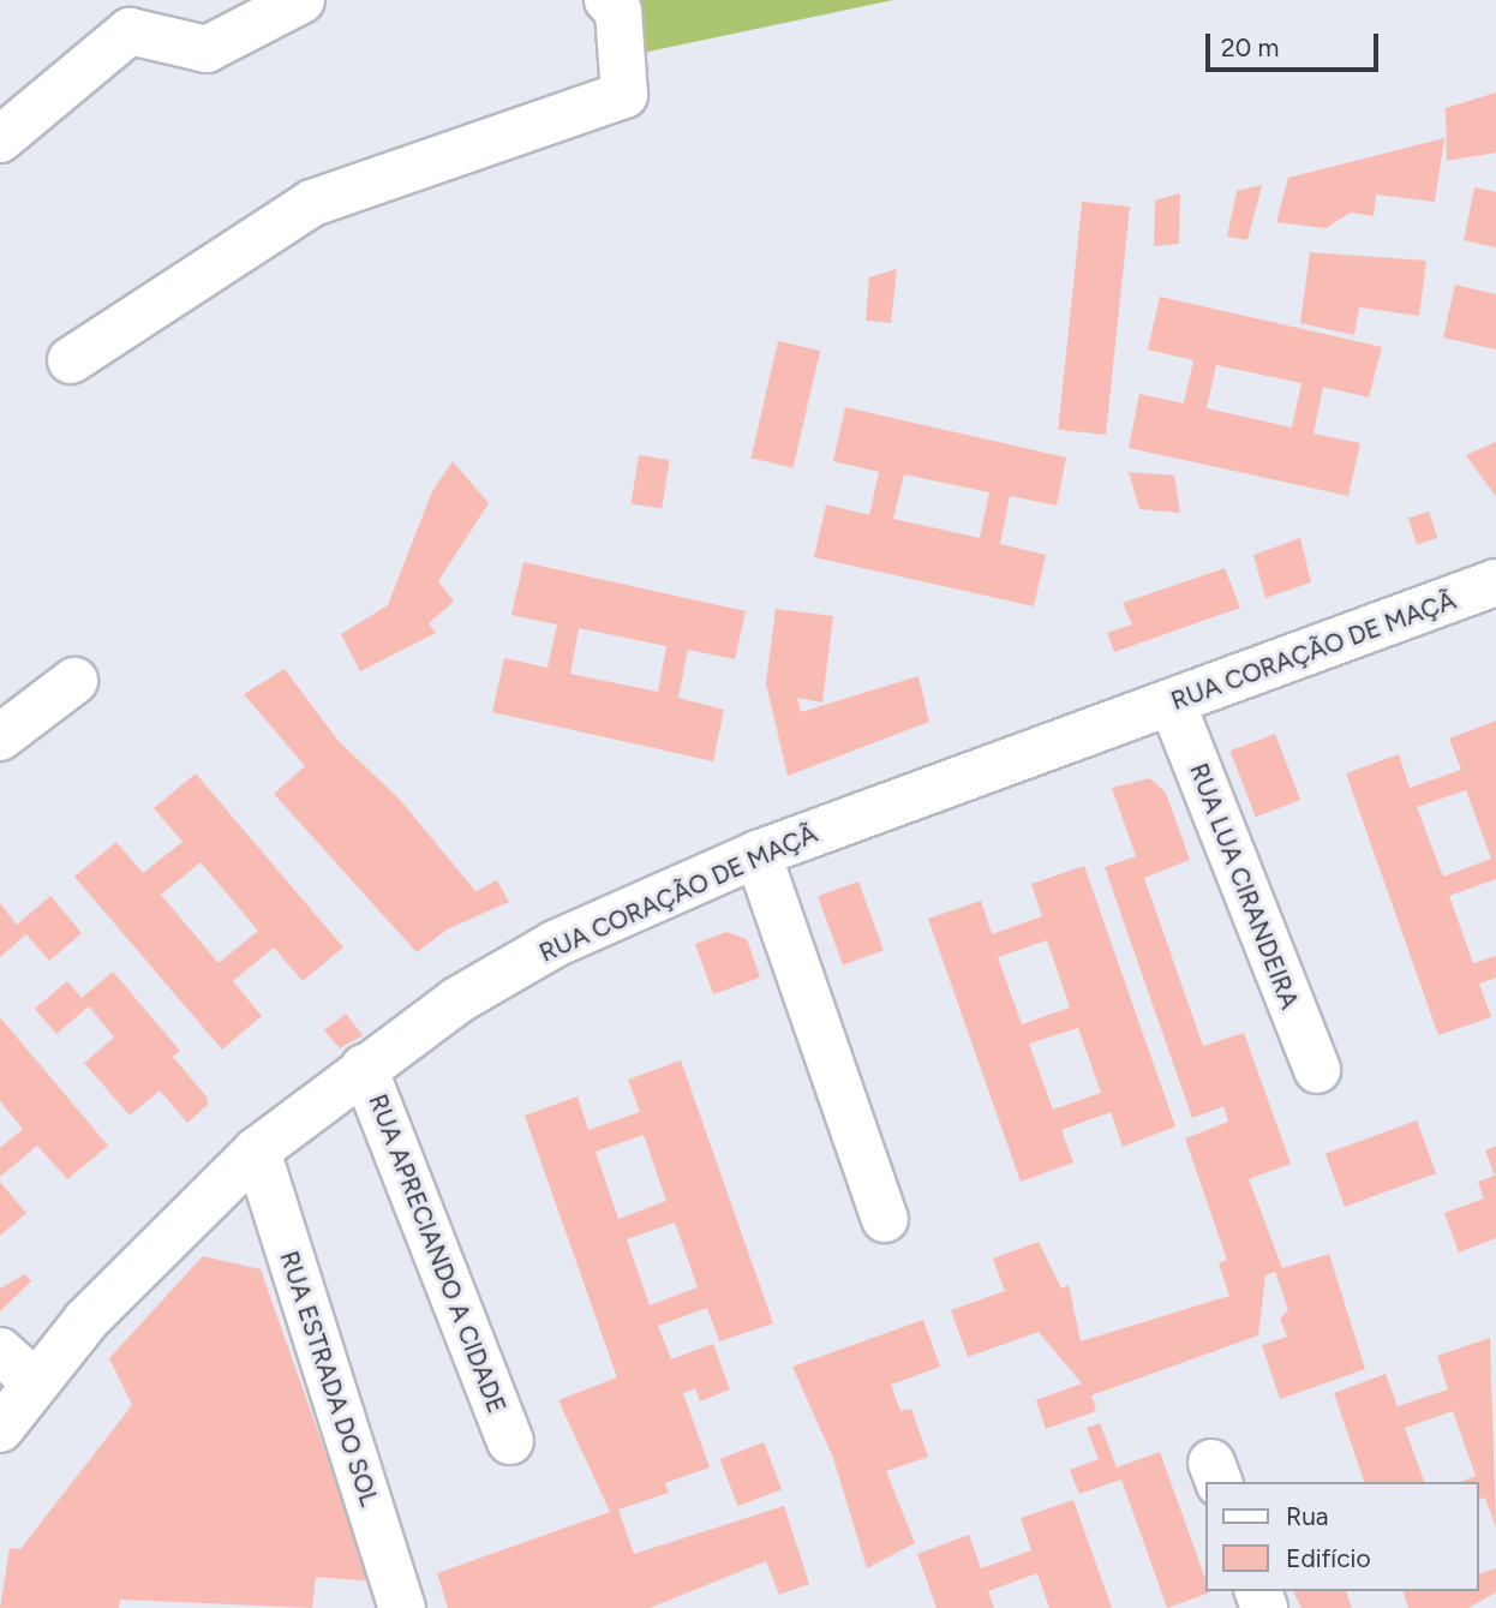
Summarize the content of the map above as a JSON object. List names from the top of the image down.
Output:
{
  "streets": {
    "street": [
      "RUA CORAÇÃO DE MAÇÃ",
      "RUA LUA CIRANDEIRA",
      "RUA APRECIANDO A CIDADE",
      "RUA ESTRADA DO SOL"
    ]
  },
  "crossings": [
    ["RUA CORAÇÃO DE MAÇÃ", "RUA LUA CIRANDEIRA"],
    ["RUA CORAÇÃO DE MAÇÃ", "RUA APRECIANDO A CIDADE"],
    ["RUA CORAÇÃO DE MAÇÃ", "RUA ESTRADA DO SOL"]
  ],
  "legend": ["Rua", "Edifício"],
  "scale_bar": "20 m"
}
